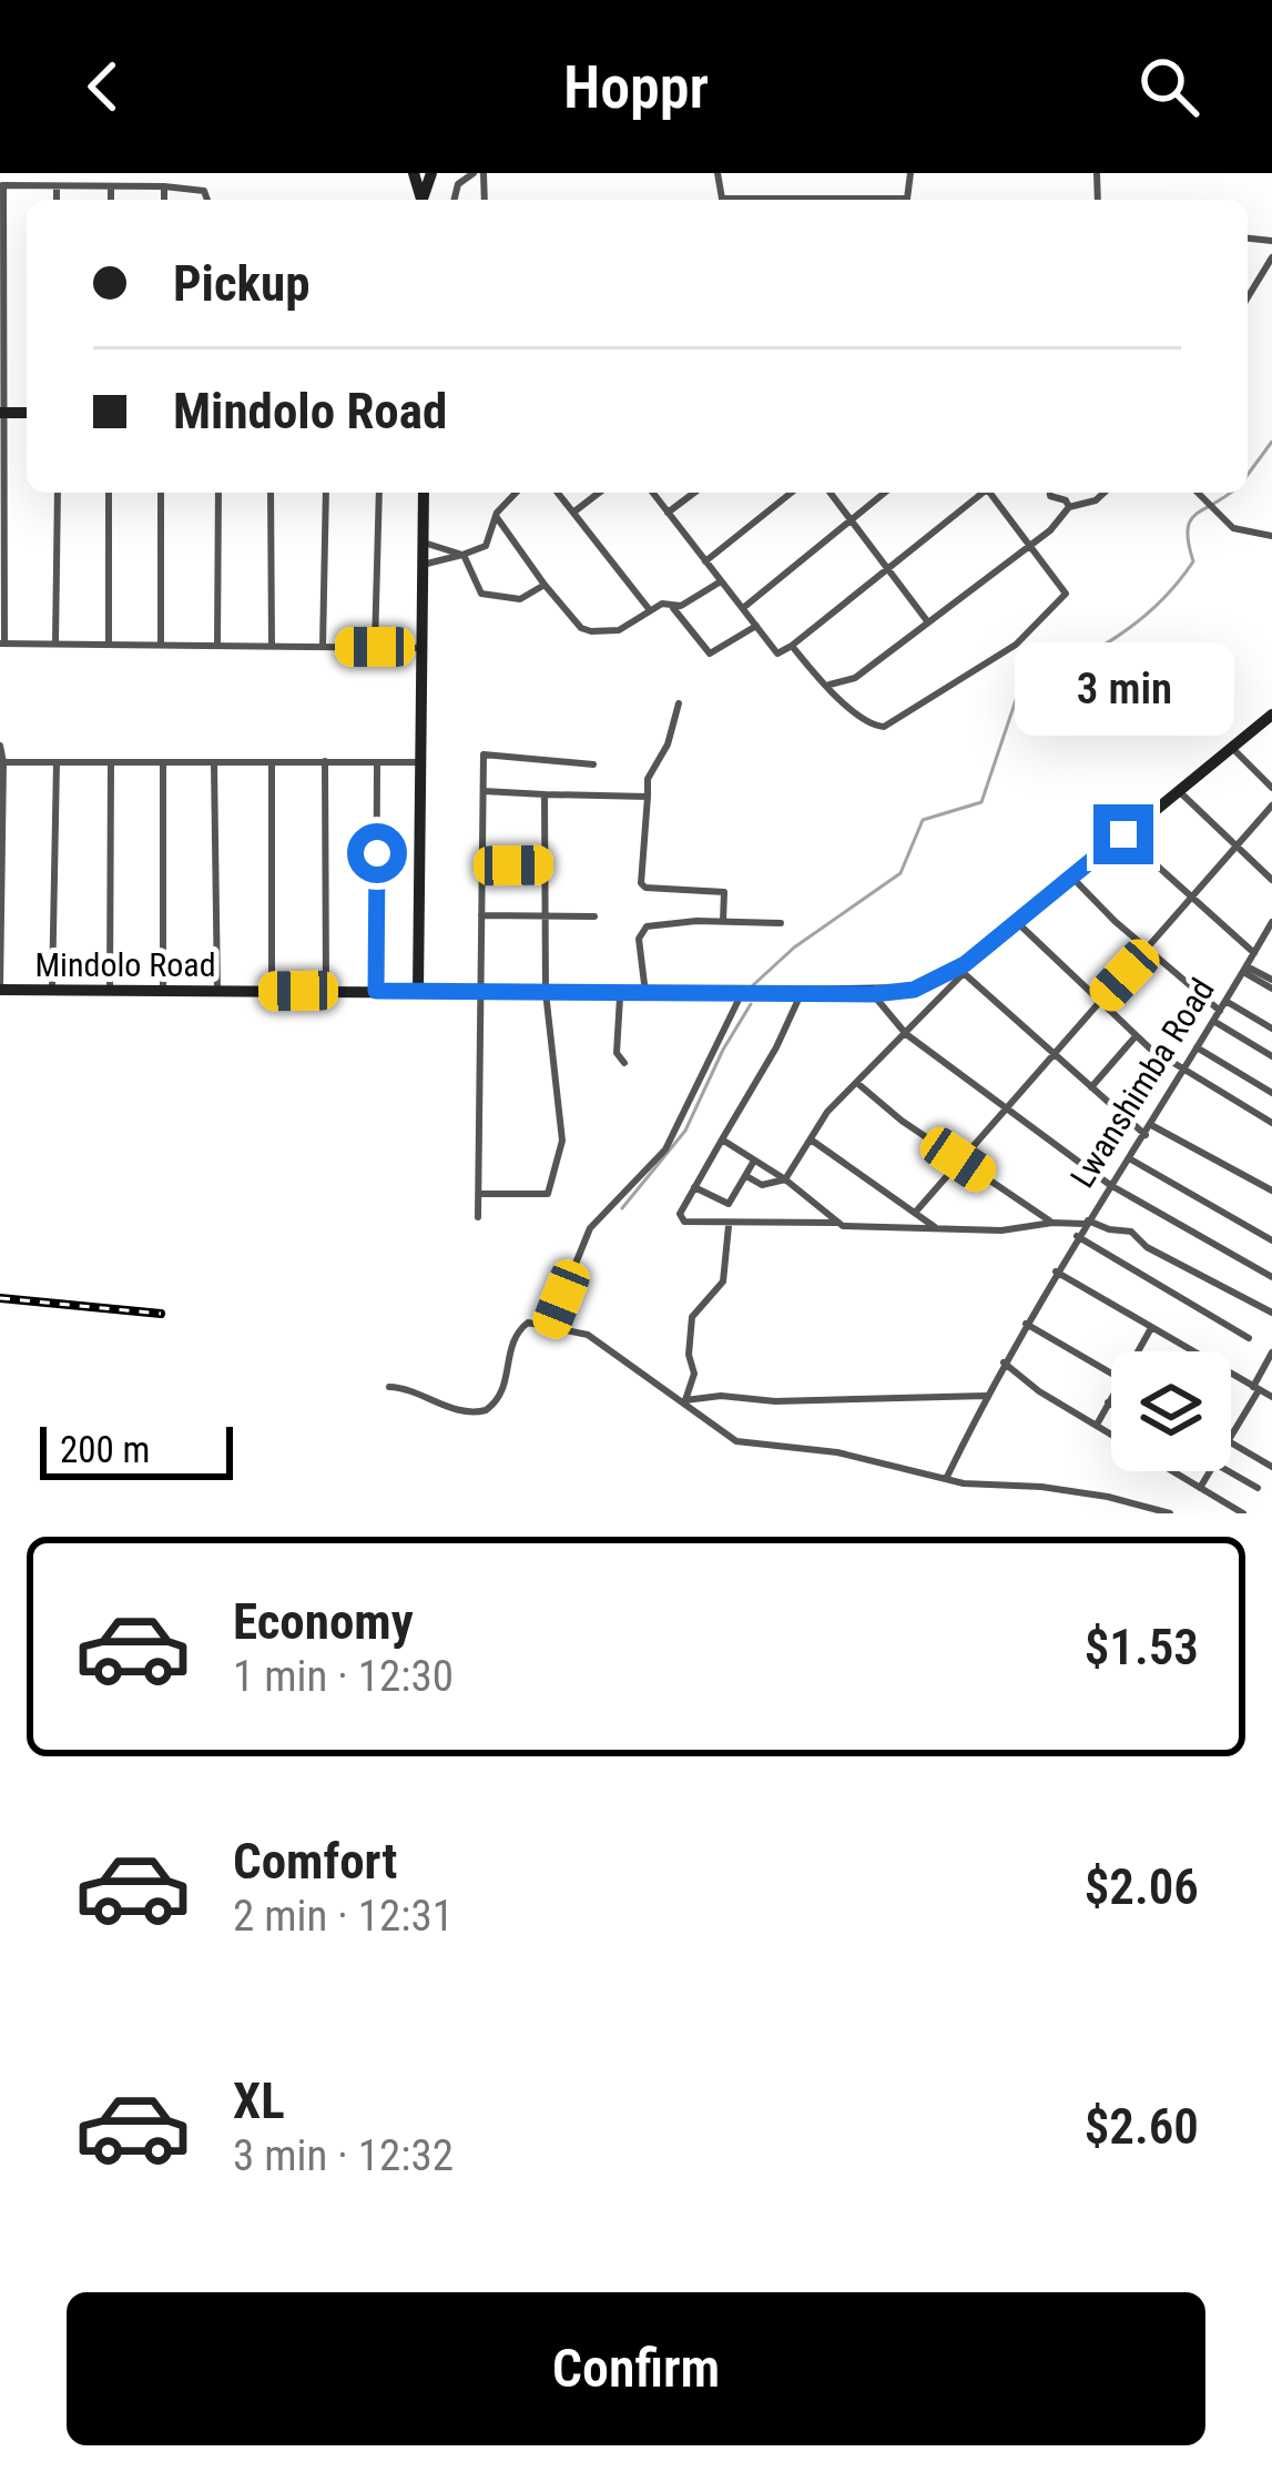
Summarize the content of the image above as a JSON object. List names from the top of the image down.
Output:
{
  "streets": {
    "street": ["Mindolo Road", "Lwanshimba Road"]
  },
  "scale_bar": "200 m",
  "page": {
    "header": "Hoppr",
    "banner": ["Pickup", "Mindolo Road"],
    "bubble": "3 min",
    "scale": "200 m",
    "list": [
      {
        "name": "Economy",
        "note": "1 min · 12:30",
        "value": "$1.53"
      },
      {
        "name": "Comfort",
        "note": "2 min · 12:31",
        "value": "$2.06"
      },
      {
        "name": "XL",
        "note": "3 min · 12:32",
        "value": "$2.60"
      }
    ],
    "buttons": "Confirm"
  }
}
